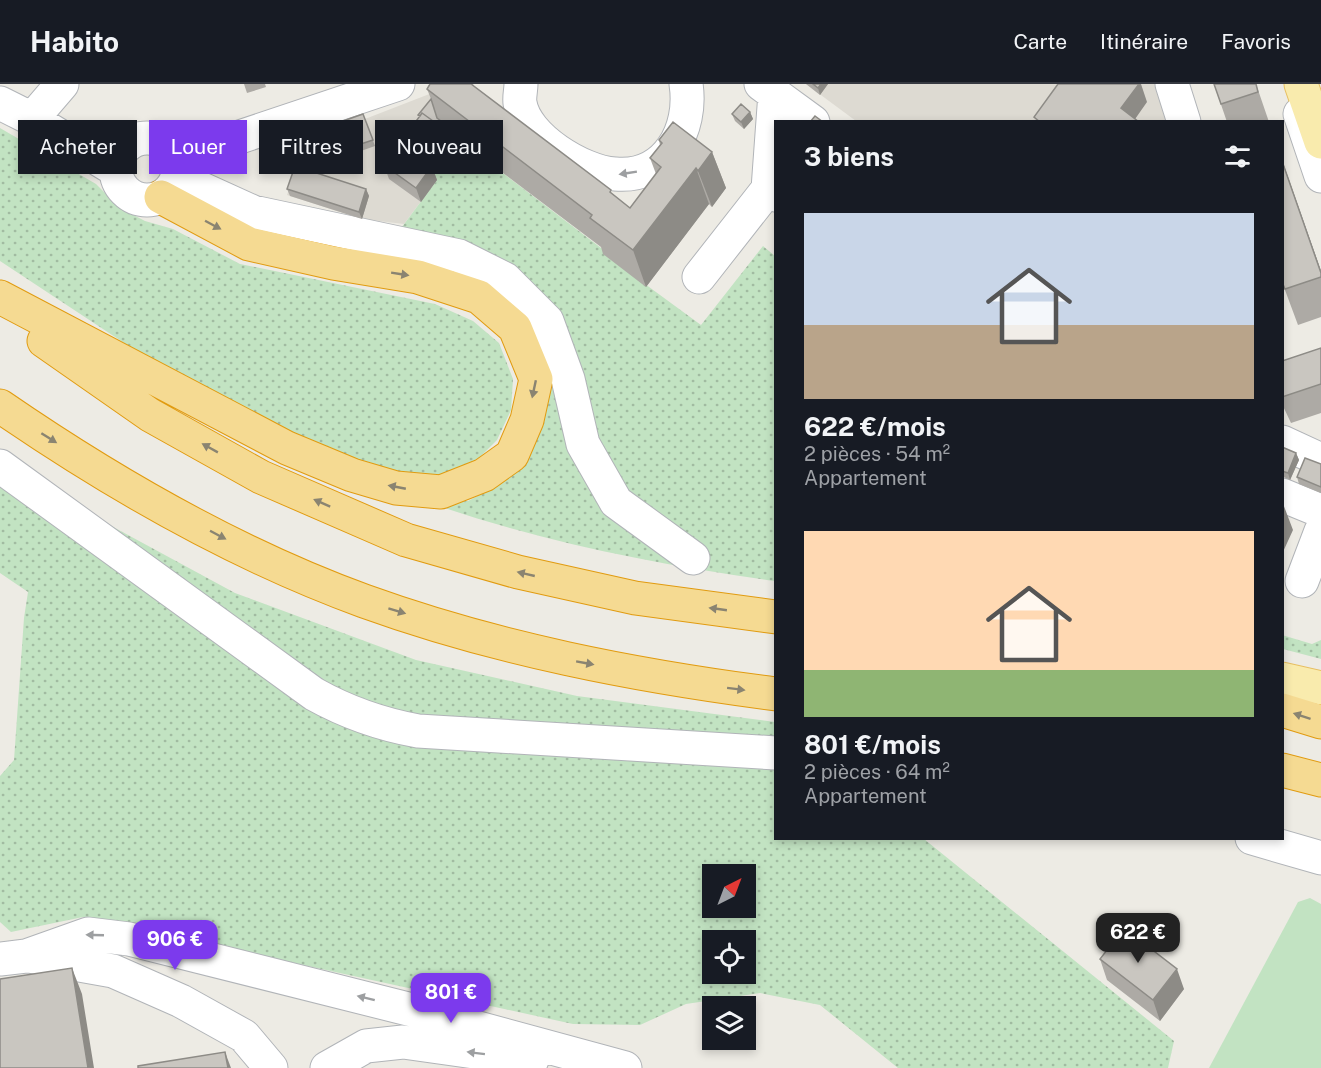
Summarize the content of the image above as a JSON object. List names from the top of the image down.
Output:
{
  "north": "top right",
  "page": {
    "header": "Habito",
    "nav": ["Carte", "Itinéraire", "Favoris"],
    "chip": [
      "Acheter",
      "Louer",
      "Filtres",
      "Nouveau"
    ],
    "heading": "3 biens",
    "list": [
      {
        "name": "622 €/mois",
        "note": "2 pièces · 54 m² · Appartement"
      },
      {
        "name": "801 €/mois",
        "note": "2 pièces · 64 m² · Appartement"
      }
    ],
    "price": ["622 €", "906 €", "801 €"]
  }
}
